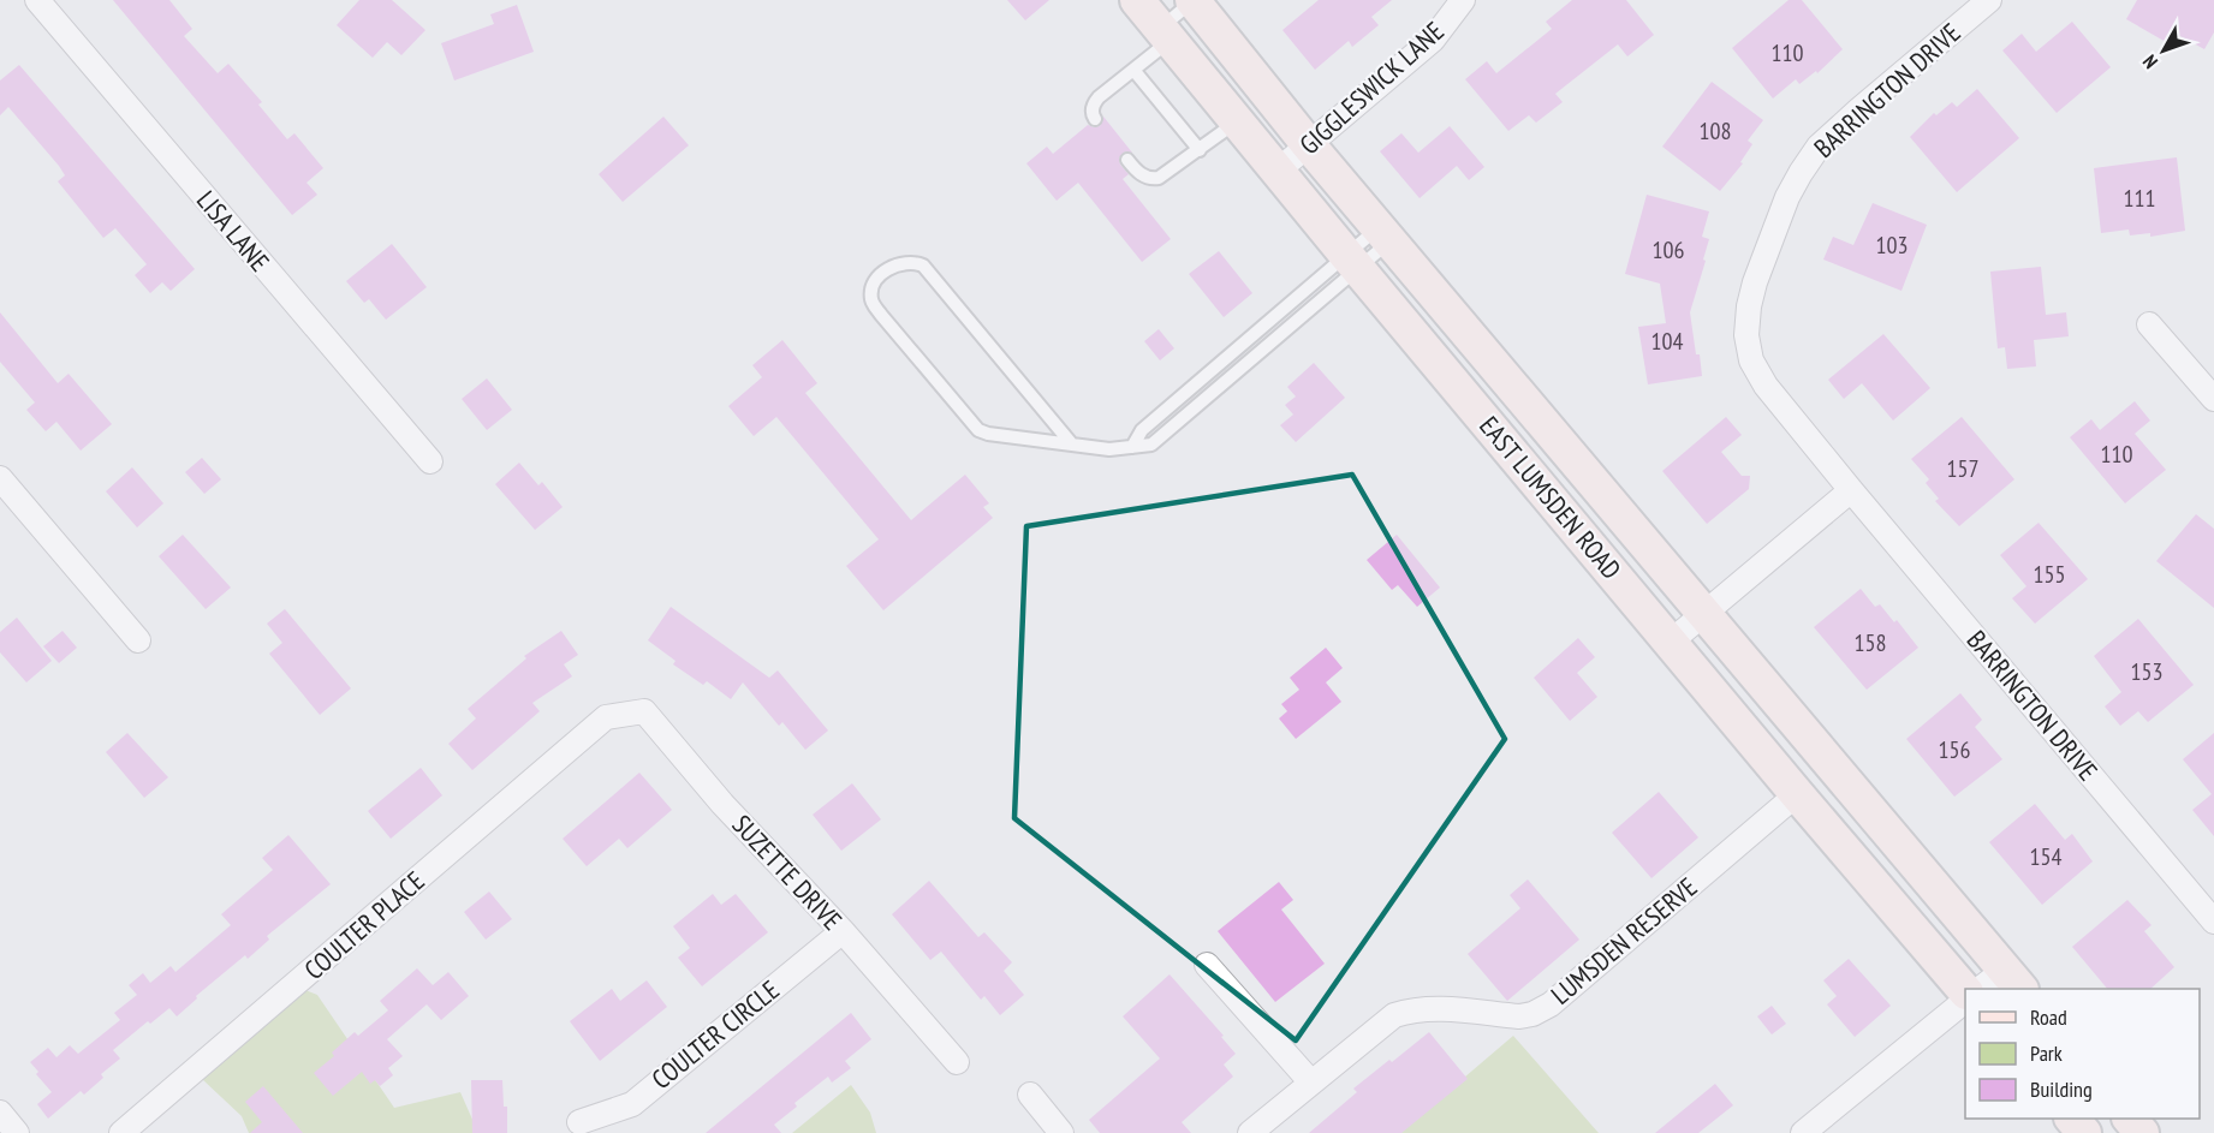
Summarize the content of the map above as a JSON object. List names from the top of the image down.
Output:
{
  "streets": {
    "main road": ["EAST LUMSDEN ROAD"],
    "street": [
      "GIGGLESWICK LANE",
      "BARRINGTON DRIVE",
      "LISA LANE",
      "SUZETTE DRIVE",
      "COULTER PLACE",
      "LUMSDEN RESERVE",
      "COULTER CIRCLE"
    ]
  },
  "crossings": [
    ["GIGGLESWICK LANE", "EAST LUMSDEN ROAD"],
    ["EAST LUMSDEN ROAD", "LUMSDEN RESERVE"],
    ["SUZETTE DRIVE", "COULTER PLACE"],
    ["SUZETTE DRIVE", "COULTER CIRCLE"]
  ],
  "house_numbers": [
    "110",
    "108",
    "111",
    "103",
    "106",
    "104",
    "110",
    "157",
    "155",
    "158",
    "153",
    "156",
    "154"
  ],
  "legend": ["Road", "Park", "Building"],
  "north": "bottom left"
}
